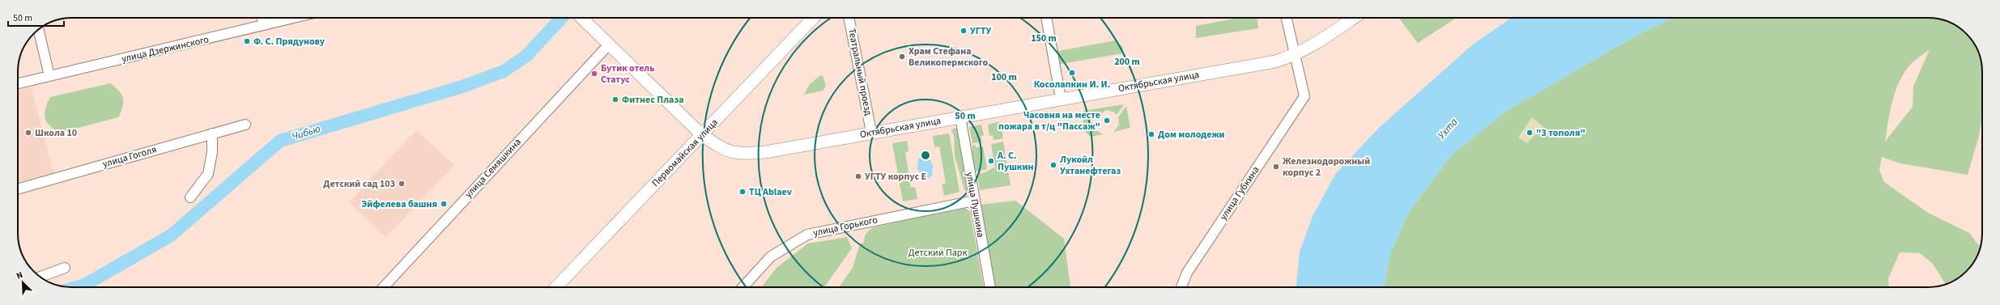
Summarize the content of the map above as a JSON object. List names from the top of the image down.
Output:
{
  "streets": {
    "main road": ["Октябрьская улица", "Первомайская улица"],
    "street": [
      "улица Дзержинского",
      "Театральный проезд",
      "улица Гоголя",
      "улица Семяшкина",
      "улица Губкина",
      "улица Пушкина",
      "улица Горького"
    ]
  },
  "crossings": [
    ["Театральный проезд", "Октябрьская улица"],
    ["Октябрьская улица", "Первомайская улица"],
    ["Октябрьская улица", "улица Семяшкина"],
    ["Октябрьская улица", "улица Губкина"],
    ["Октябрьская улица", "улица Пушкина"],
    ["улица Пушкина", "улица Горького"]
  ],
  "water": ["Ухта", "Чибью"],
  "parks": ["Детский Парк"],
  "places": [
    "УГТУ",
    "Ф. С. Прядунову",
    "Храм Стефана Великопермского",
    "Косолапкин И. И.",
    "Бутик отель Статус",
    "Фитнес Плаза",
    "Часовня на месте пожара в т/ц \"Пассаж\"",
    "Школа 10",
    "\"3 тополя\"",
    "Дом молодежи",
    "А. С. Пушкин",
    "Лукойл Ухтанефтегаз",
    "Железнодорожный корпус 2",
    "УГТУ корпус Е",
    "Детский сад 103",
    "ТЦ Ablaev",
    "Эйфелева башня"
  ],
  "scale_bar": "50 m",
  "north": "top left",
  "rings": [
    "150 m",
    "200 m",
    "100 m",
    "50 m"
  ]
}
